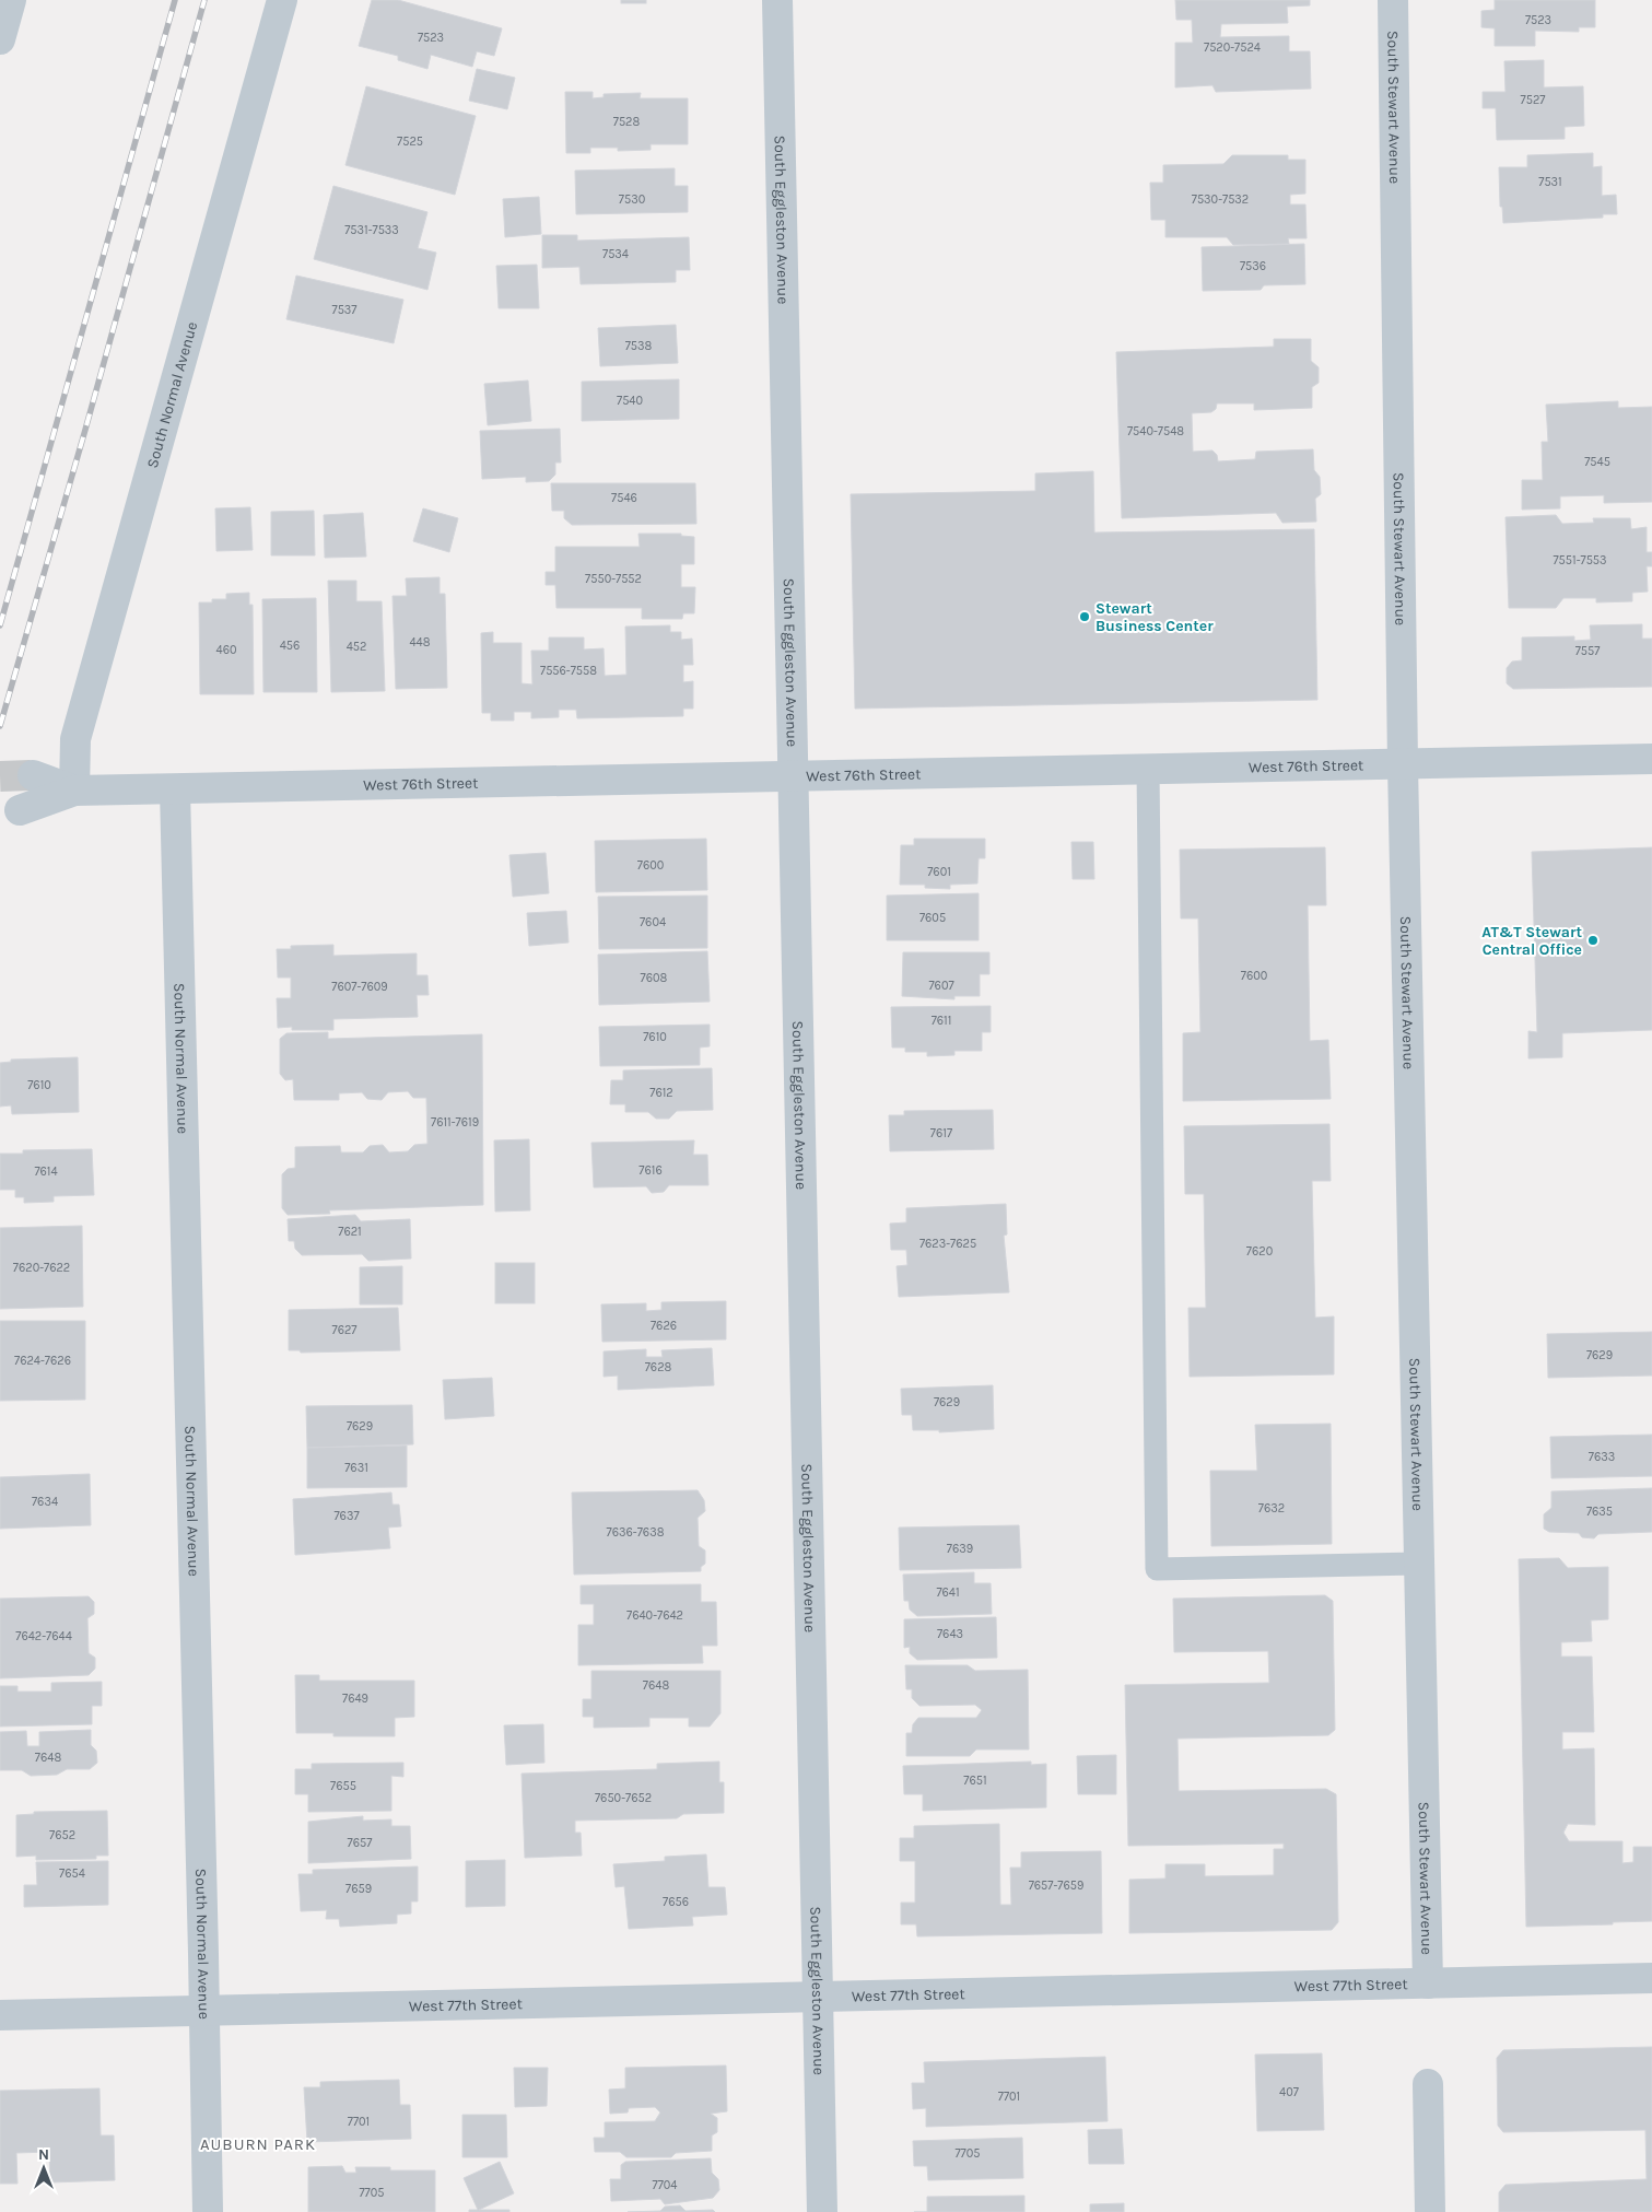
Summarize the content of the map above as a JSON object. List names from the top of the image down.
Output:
{
  "streets": {
    "street": [
      "South Stewart Avenue",
      "South Eggleston Avenue",
      "South Normal Avenue",
      "West 76th Street",
      "West 77th Street"
    ]
  },
  "crossings": [
    ["South Stewart Avenue", "West 76th Street"],
    ["South Stewart Avenue", "West 77th Street"],
    ["South Eggleston Avenue", "West 76th Street"],
    ["South Eggleston Avenue", "West 77th Street"],
    ["South Normal Avenue", "West 76th Street"],
    ["South Normal Avenue", "West 77th Street"]
  ],
  "districts": ["AUBURN PARK"],
  "places": ["Stewart Business Center", "AT&T Stewart Central Office"],
  "house_numbers": [
    "7523",
    "7523",
    "7520-7524",
    "7527",
    "7528",
    "7525",
    "7531",
    "7530",
    "7530-7532",
    "7531-7533",
    "7534",
    "7536",
    "7537",
    "7538",
    "7540",
    "7540-7548",
    "7545",
    "7546",
    "7551-7553",
    "7550-7552",
    "448",
    "456",
    "452",
    "460",
    "7557",
    "7556-7558",
    "7600",
    "7601",
    "7605",
    "7604",
    "7600",
    "7608",
    "7607",
    "7607-7609",
    "7611",
    "7610",
    "7610",
    "7612",
    "7611-7619",
    "7617",
    "7616",
    "7614",
    "7621",
    "7623-7625",
    "7620",
    "7620-7622",
    "7626",
    "7627",
    "7629",
    "7624-7626",
    "7628",
    "7629",
    "7629",
    "7633",
    "7631",
    "7634",
    "7632",
    "7635",
    "7637",
    "7636-7638",
    "7639",
    "7641",
    "7640-7642",
    "7643",
    "7642-7644",
    "7648",
    "7649",
    "7648",
    "7651",
    "7655",
    "7650-7652",
    "7652",
    "7657",
    "7654",
    "7657-7659",
    "7659",
    "7656",
    "407",
    "7701",
    "7701",
    "7705",
    "7704",
    "7705"
  ],
  "north": "top"
}
